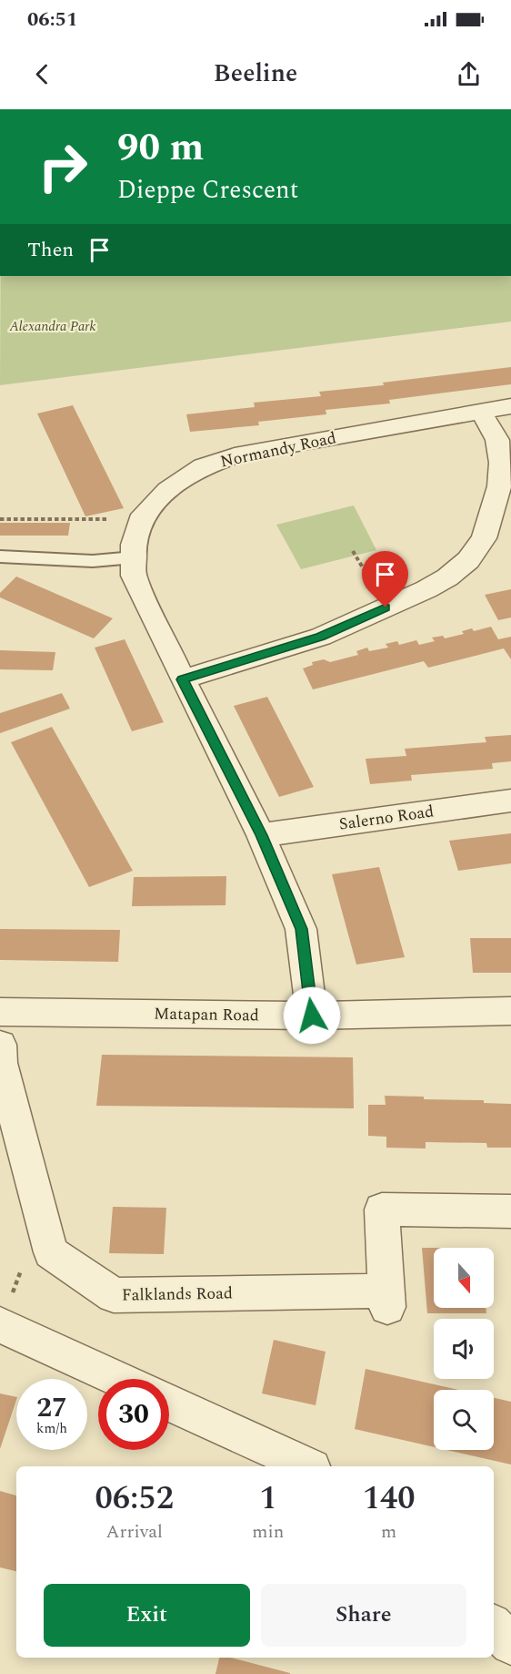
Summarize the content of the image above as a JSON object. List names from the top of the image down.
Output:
{
  "streets": {
    "street": [
      "Normandy Road",
      "Salerno Road",
      "Matapan Road",
      "Falklands Road"
    ]
  },
  "crossings": [
    ["Normandy Road", "Salerno Road"],
    ["Normandy Road", "Matapan Road"]
  ],
  "parks": ["Alexandra Park"],
  "north": "bottom",
  "page": {
    "status": "06:51",
    "header": "Beeline",
    "turn": ["90 m", "Dieppe Crescent"],
    "then": "Then",
    "speed": "27 km/h",
    "limit": "30",
    "eta": [
      "06:52",
      "Arrival",
      "1",
      "min",
      "140",
      "m"
    ],
    "buttons": ["Exit", "Share"]
  }
}
